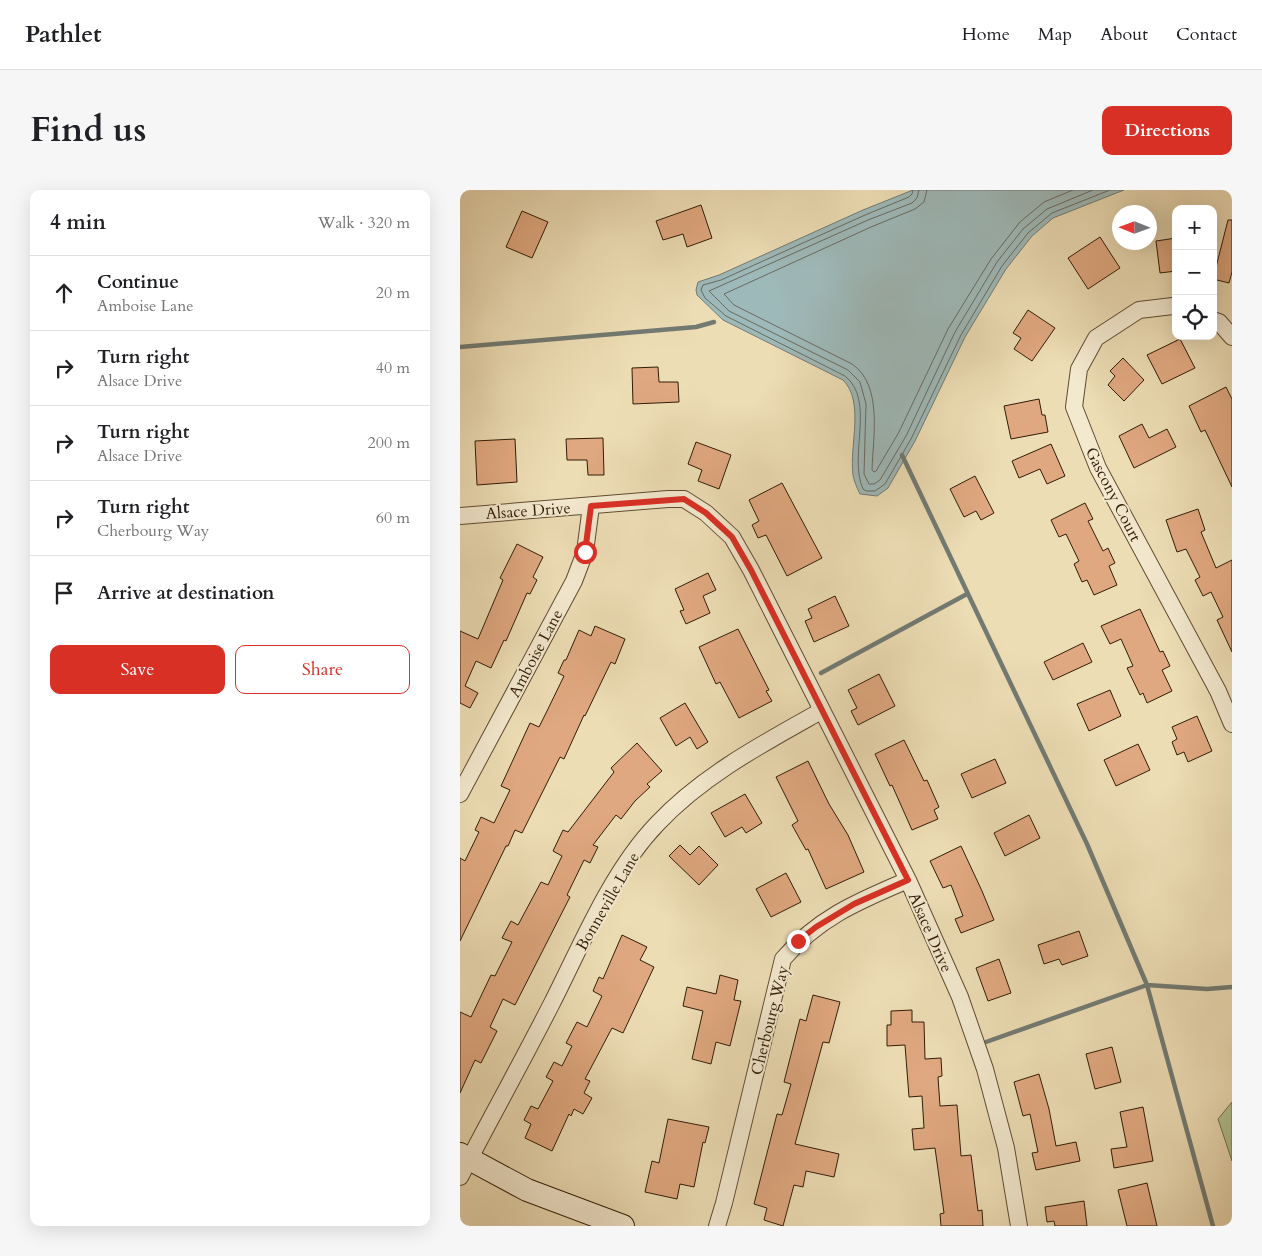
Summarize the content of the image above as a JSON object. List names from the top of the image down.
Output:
{
  "streets": {
    "street": [
      "Gascony Court",
      "Alsace Drive",
      "Amboise Lane",
      "Bonneville Lane",
      "Cherbourg Way"
    ]
  },
  "crossings": [
    ["Alsace Drive", "Amboise Lane"],
    ["Alsace Drive", "Bonneville Lane"],
    ["Alsace Drive", "Cherbourg Way"]
  ],
  "north": "left",
  "page": {
    "header": "Pathlet",
    "nav": [
      "Home",
      "Map",
      "About",
      "Contact"
    ],
    "title": "Find us",
    "buttons": [
      "Directions",
      ["Save", "Share"]
    ],
    "heading": ["4 min", "Walk · 320 m"],
    "map_buttons": ["+", "−"],
    "list": [
      ["Continue", "Amboise Lane", "20 m"],
      ["Turn right", "Alsace Drive", "40 m"],
      ["Turn right", "Alsace Drive", "200 m"],
      ["Turn right", "Cherbourg Way", "60 m"],
      "Arrive at destination"
    ]
  }
}
